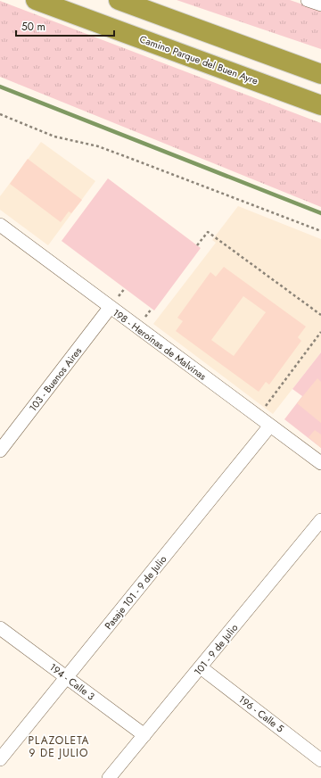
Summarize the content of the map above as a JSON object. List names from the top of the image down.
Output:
{
  "streets": {
    "highway": ["Camino Parque del Buen Ayre"],
    "street": [
      "198 - Heroínas de Malvinas",
      "103 - Buenos Aires",
      "Pasaje 101 - 9 de Julio",
      "101 - 9 de Julio",
      "194 - Calle 3",
      "196 - Calle 5"
    ]
  },
  "crossings": [
    ["198 - Heroínas de Malvinas", "103 - Buenos Aires"],
    ["198 - Heroínas de Malvinas", "Pasaje 101 - 9 de Julio"],
    ["Pasaje 101 - 9 de Julio", "194 - Calle 3"],
    ["101 - 9 de Julio", "194 - Calle 3"],
    ["101 - 9 de Julio", "196 - Calle 5"]
  ],
  "districts": ["PLAZOLETA 9 DE JULIO"],
  "scale_bar": "50 m"
}
